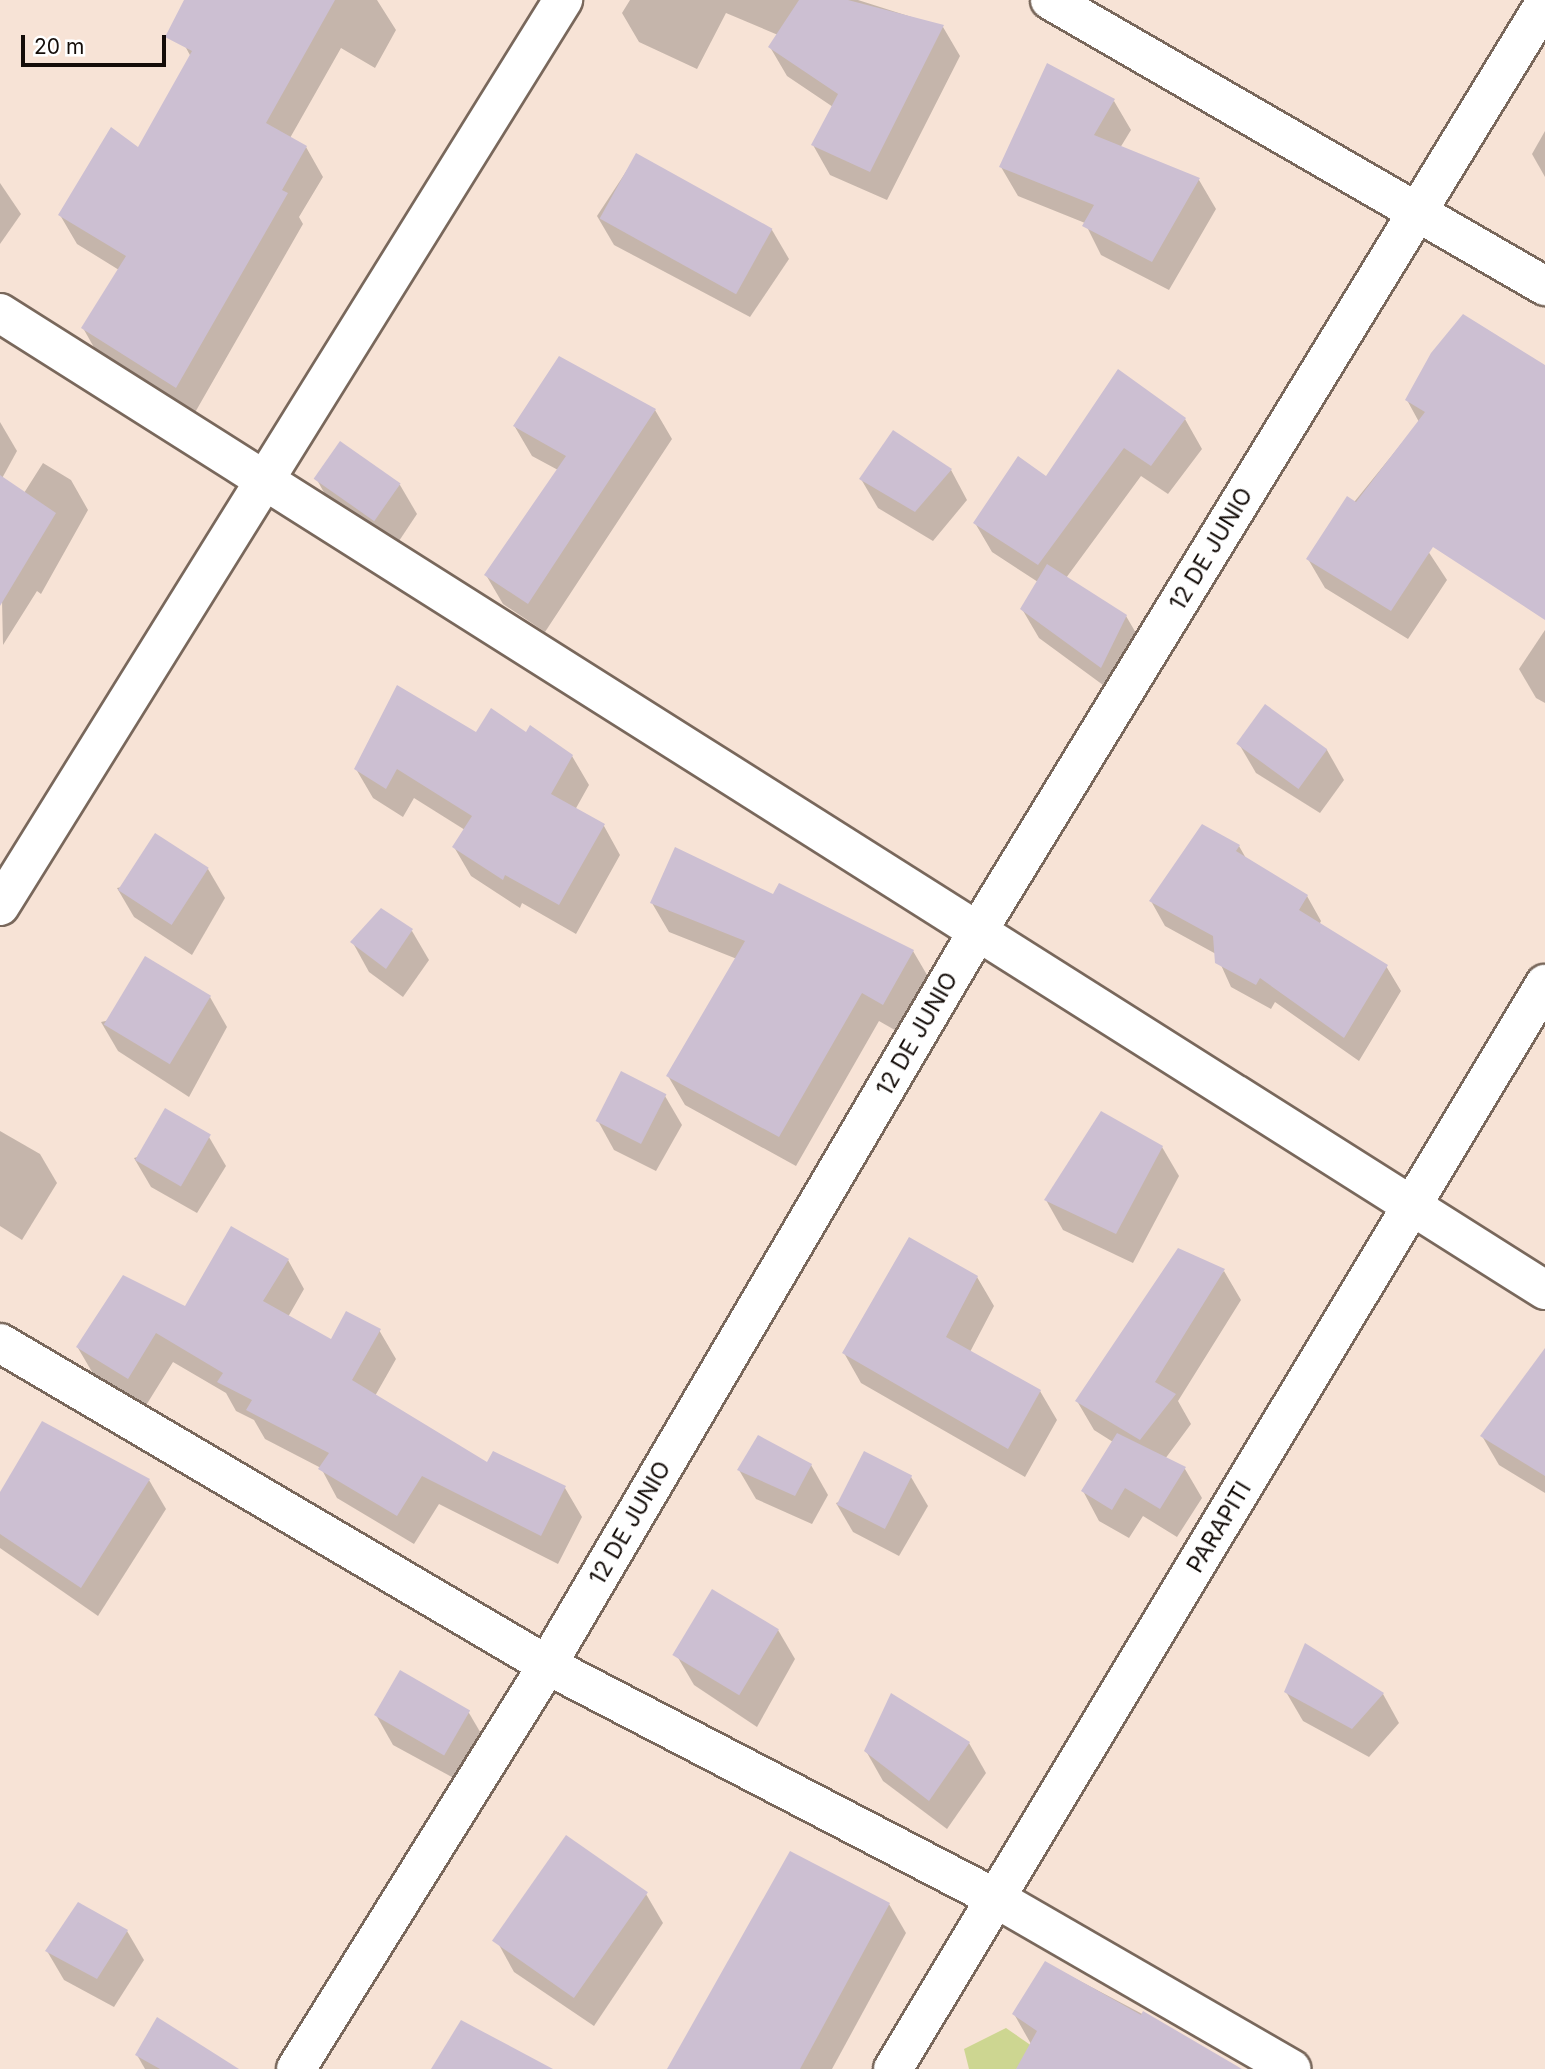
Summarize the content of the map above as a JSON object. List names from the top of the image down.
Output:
{
  "streets": {
    "street": ["12 DE JUNIO", "PARAPITI"]
  },
  "scale_bar": "20 m"
}
